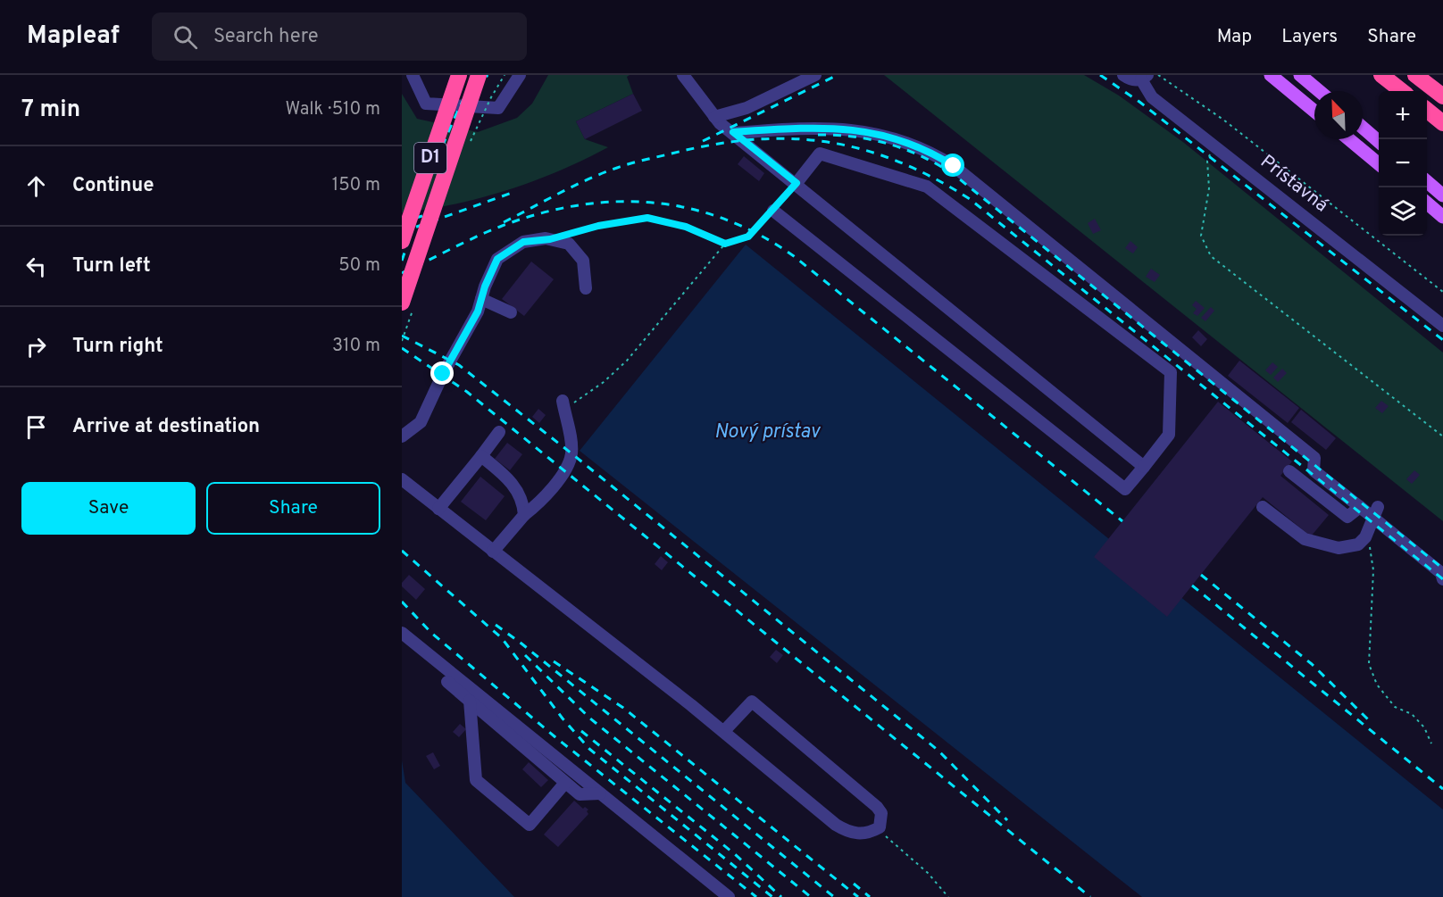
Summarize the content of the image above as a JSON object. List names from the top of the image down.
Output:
{
  "streets": {
    "highway": ["D1"],
    "street": ["Prístavná"]
  },
  "water": ["Nový prístav"],
  "north": "top left",
  "page": {
    "header": "Mapleaf",
    "search": "Search here",
    "nav": ["Map", "Layers", "Share"],
    "heading": ["7 min", "Walk · 510 m"],
    "map_buttons": ["+", "−"],
    "list": [
      ["Continue", "150 m"],
      ["Turn left", "50 m"],
      ["Turn right", "310 m"],
      "Arrive at destination"
    ],
    "buttons": ["Save", "Share"]
  }
}
